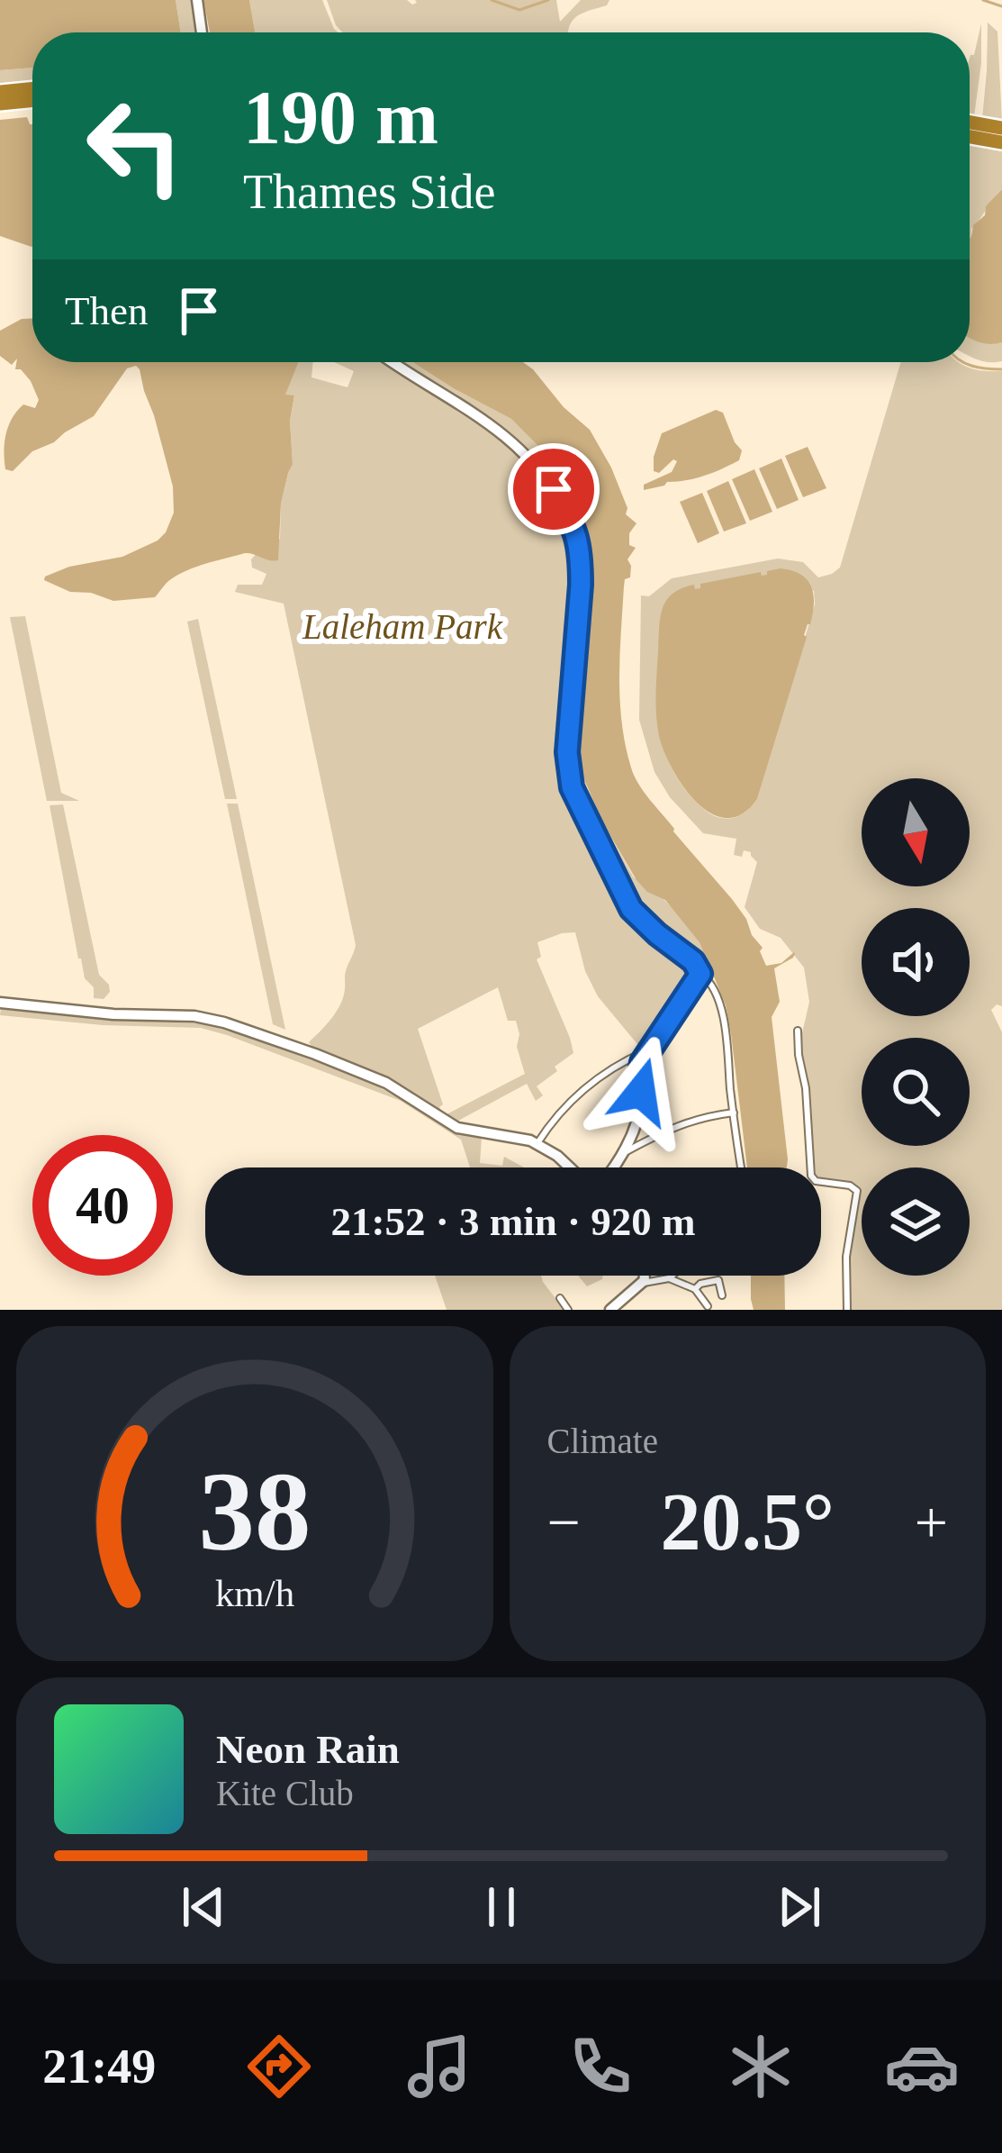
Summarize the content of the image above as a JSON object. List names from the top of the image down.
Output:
{
  "parks": ["Laleham Park"],
  "north": "bottom",
  "page": {
    "turn": ["190 m", "Thames Side"],
    "then": "Then",
    "limit": "40",
    "trip": "21:52 · 3 min · 920 m",
    "tile": "Climate",
    "heat": ["−", "20.5°", "+"],
    "song": ["Neon Rain", "Kite Club"],
    "tabs": "21:49",
    "gauge": ["38", "km/h"]
  }
}
